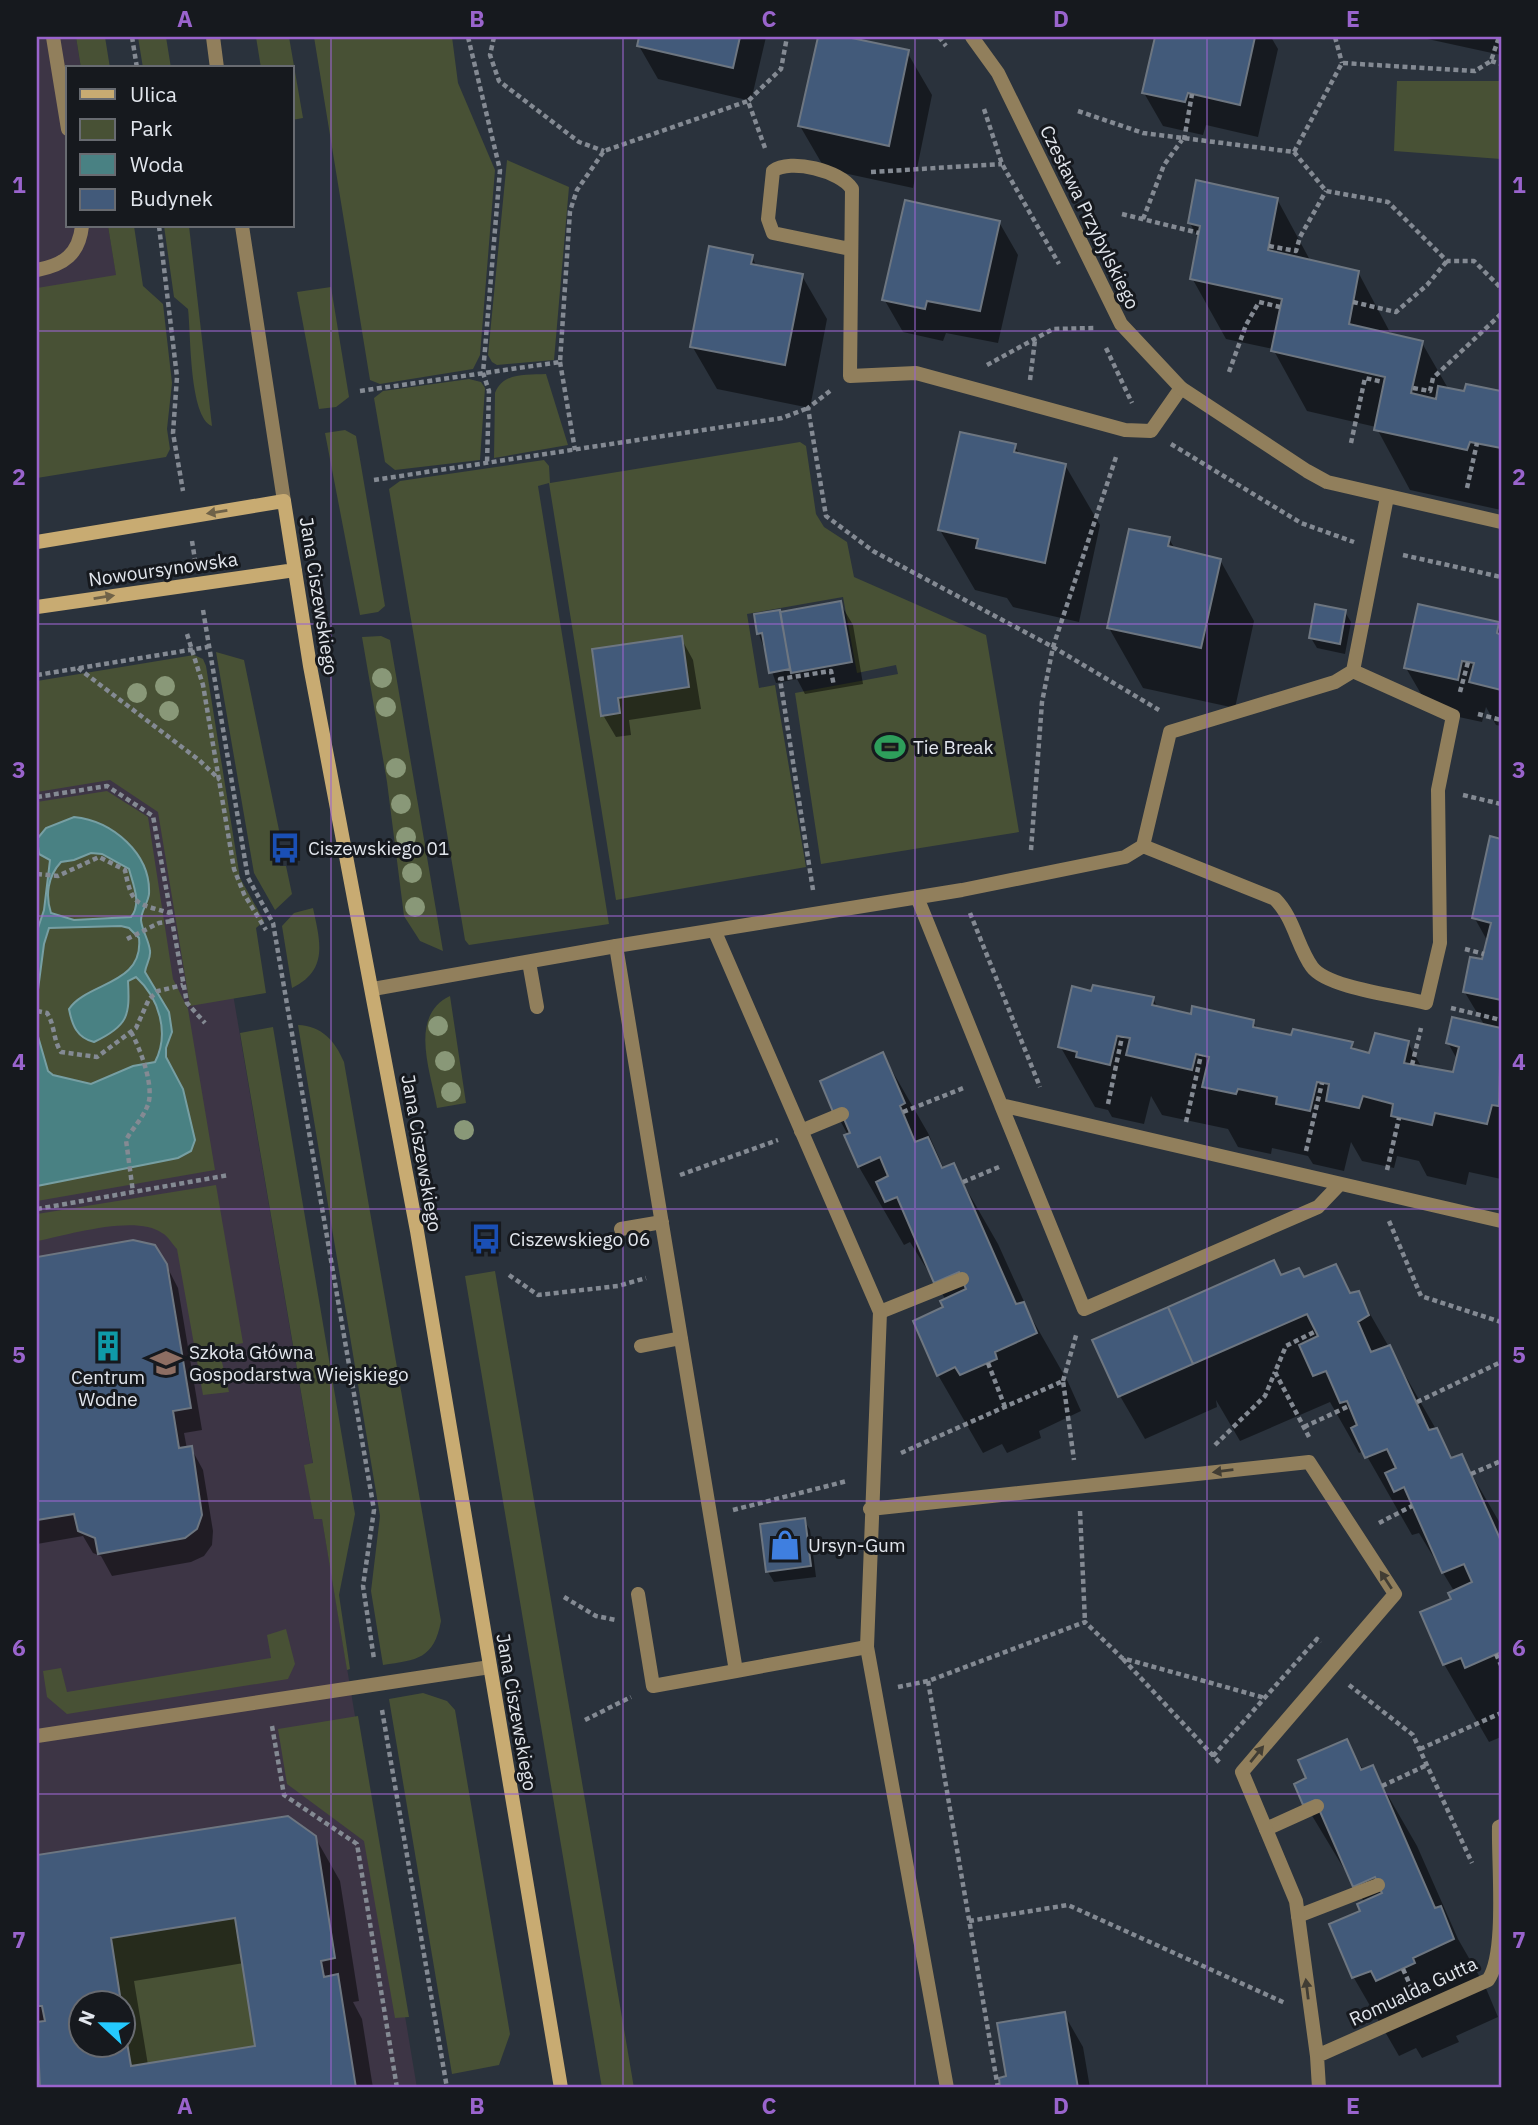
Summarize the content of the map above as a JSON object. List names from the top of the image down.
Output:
{
  "streets": {
    "street": [
      "Czesława Przybylskiego",
      "Nowoursynowska",
      "Jana Ciszewskiego",
      "Romualda Gutta"
    ]
  },
  "crossings": [
    ["Nowoursynowska", "Jana Ciszewskiego"]
  ],
  "places": {
    "sports": ["Tie Break"],
    "bus stop": ["Ciszewskiego 01", "Ciszewskiego 06"],
    "building": ["Centrum Wodne"],
    "school or university": ["Szkoła Główna Gospodarstwa Wiejskiego"],
    "shop": ["Ursyn-Gum"]
  },
  "legend": [
    "Ulica",
    "Park",
    "Woda",
    "Budynek"
  ],
  "north": "left",
  "grid": {
    "columns": [
      "A",
      "B",
      "C",
      "D",
      "E"
    ],
    "rows": [
      "1",
      "2",
      "3",
      "4",
      "5",
      "6",
      "7"
    ]
  }
}
